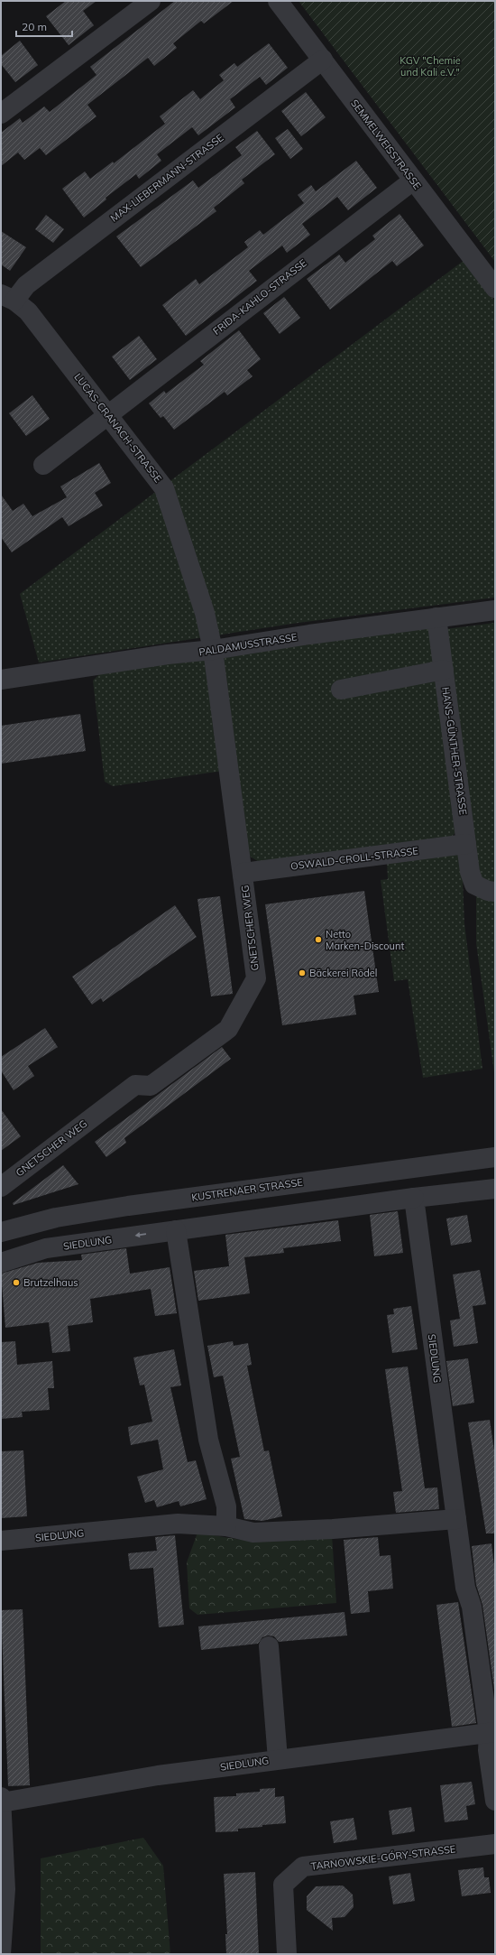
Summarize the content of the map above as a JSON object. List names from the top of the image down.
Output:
{
  "streets": {
    "street": [
      "SEMMELWEISSTRASSE",
      "MAX-LIEBERMANN-STRASSE",
      "FRIDA-KAHLO-STRASSE",
      "LUCAS-CRANACH-STRASSE",
      "PALDAMUSSTRASSE",
      "HANS-GÜNTHER-STRASSE",
      "OSWALD-CROLL-STRASSE",
      "GNETSCHER WEG",
      "KUSTRENAER STRASSE",
      "SIEDLUNG",
      "TARNOWSKIE-GÓRY-STRASSE"
    ]
  },
  "crossings": [
    ["SEMMELWEISSTRASSE", "MAX-LIEBERMANN-STRASSE"],
    ["SEMMELWEISSTRASSE", "FRIDA-KAHLO-STRASSE"],
    ["MAX-LIEBERMANN-STRASSE", "LUCAS-CRANACH-STRASSE"],
    ["FRIDA-KAHLO-STRASSE", "LUCAS-CRANACH-STRASSE"],
    ["LUCAS-CRANACH-STRASSE", "PALDAMUSSTRASSE"],
    ["LUCAS-CRANACH-STRASSE", "GNETSCHER WEG"],
    ["PALDAMUSSTRASSE", "HANS-GÜNTHER-STRASSE"],
    ["PALDAMUSSTRASSE", "GNETSCHER WEG"],
    ["HANS-GÜNTHER-STRASSE", "OSWALD-CROLL-STRASSE"],
    ["OSWALD-CROLL-STRASSE", "GNETSCHER WEG"]
  ],
  "parks": ["KGV \"Chemie und Kali e.V.\""],
  "places": ["Netto Marken-Discount", "Bäckerei Rödel", "Brutzelhaus"],
  "scale_bar": "20 m"
}
